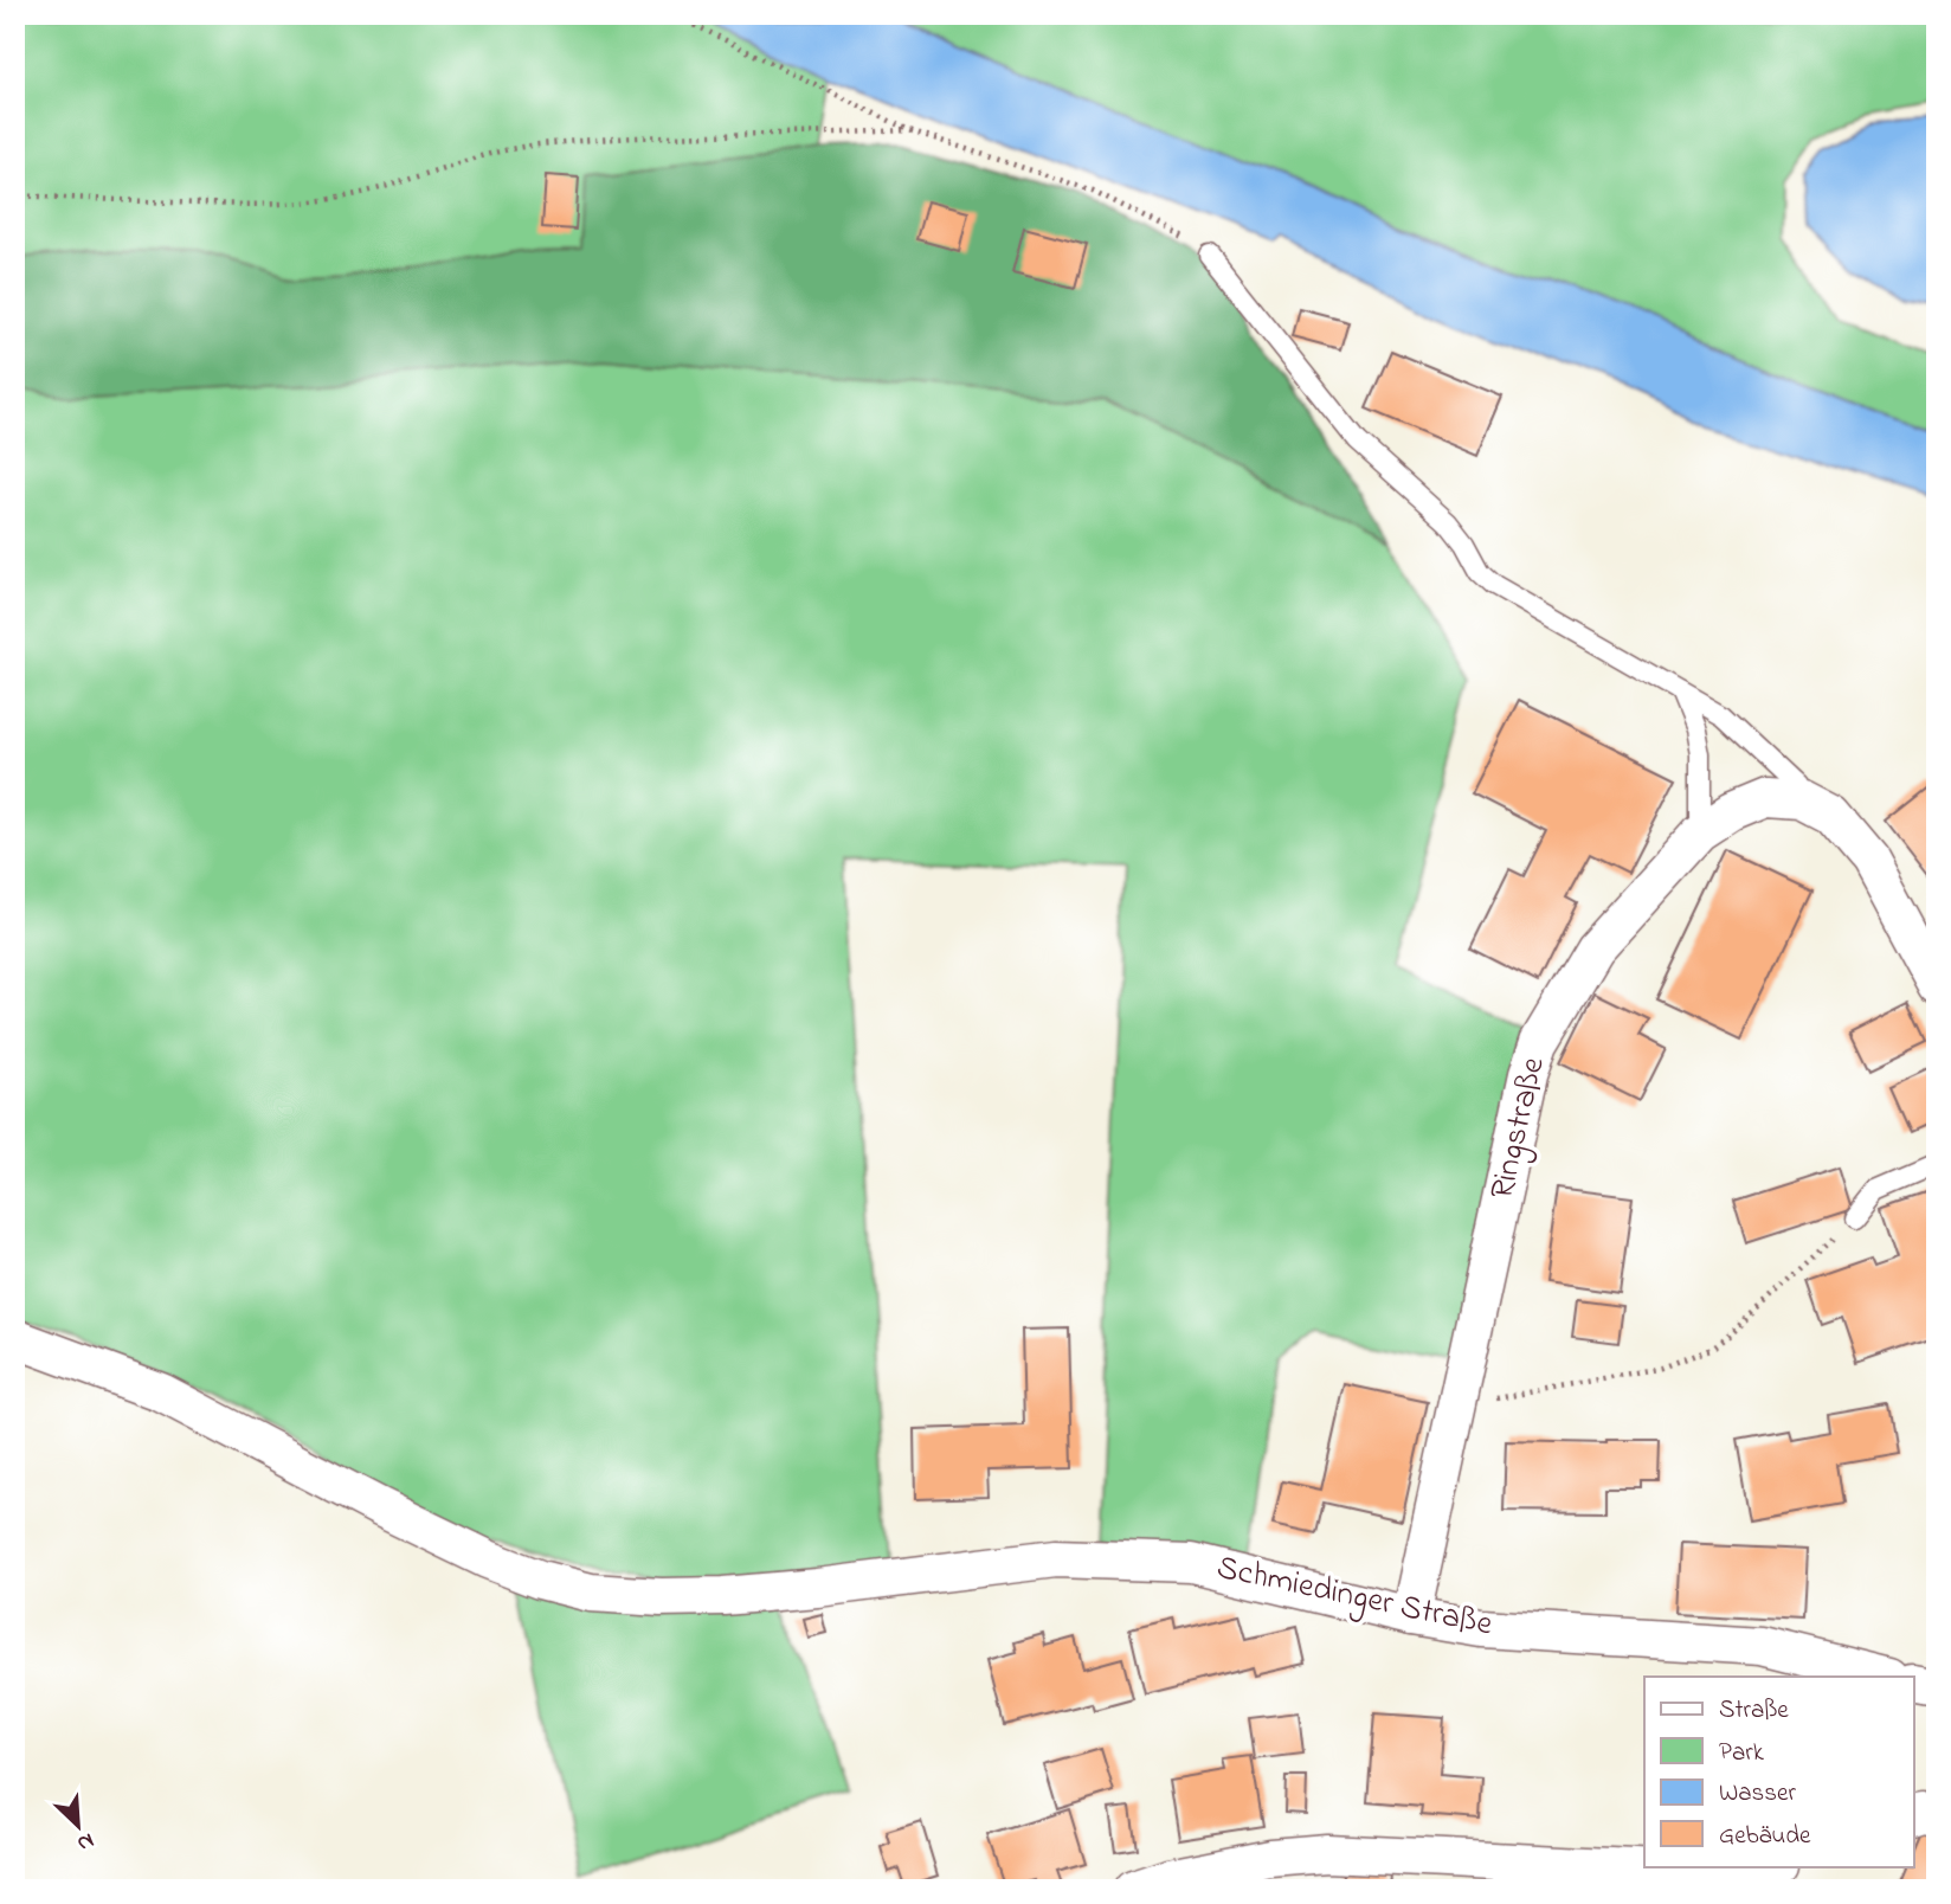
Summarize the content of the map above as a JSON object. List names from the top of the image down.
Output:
{
  "streets": {
    "street": ["Ringstraße", "Schmiedinger Straße"]
  },
  "crossings": [
    ["Ringstraße", "Schmiedinger Straße"]
  ],
  "legend": [
    "Straße",
    "Park",
    "Wasser",
    "Gebäude"
  ],
  "north": "bottom right"
}
